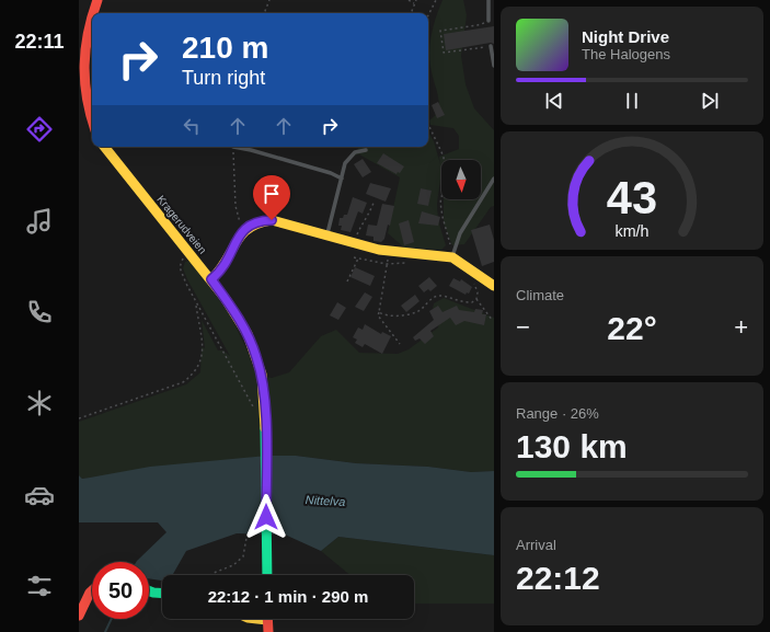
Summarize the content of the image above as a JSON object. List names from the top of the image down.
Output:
{
  "streets": {
    "main road": ["Kragerudveien"]
  },
  "water": ["Nittelva"],
  "north": "bottom",
  "page": {
    "tabs": "22:11",
    "turn": ["210 m", "Turn right"],
    "song": ["Night Drive", "The Halogens"],
    "tile": [
      "Climate",
      ["Range · 26%", "130 km"],
      ["Arrival", "22:12"]
    ],
    "heat": ["−", "22°", "+"],
    "limit": "50",
    "trip": "22:12 · 1 min · 290 m",
    "gauge": ["43", "km/h"]
  }
}
